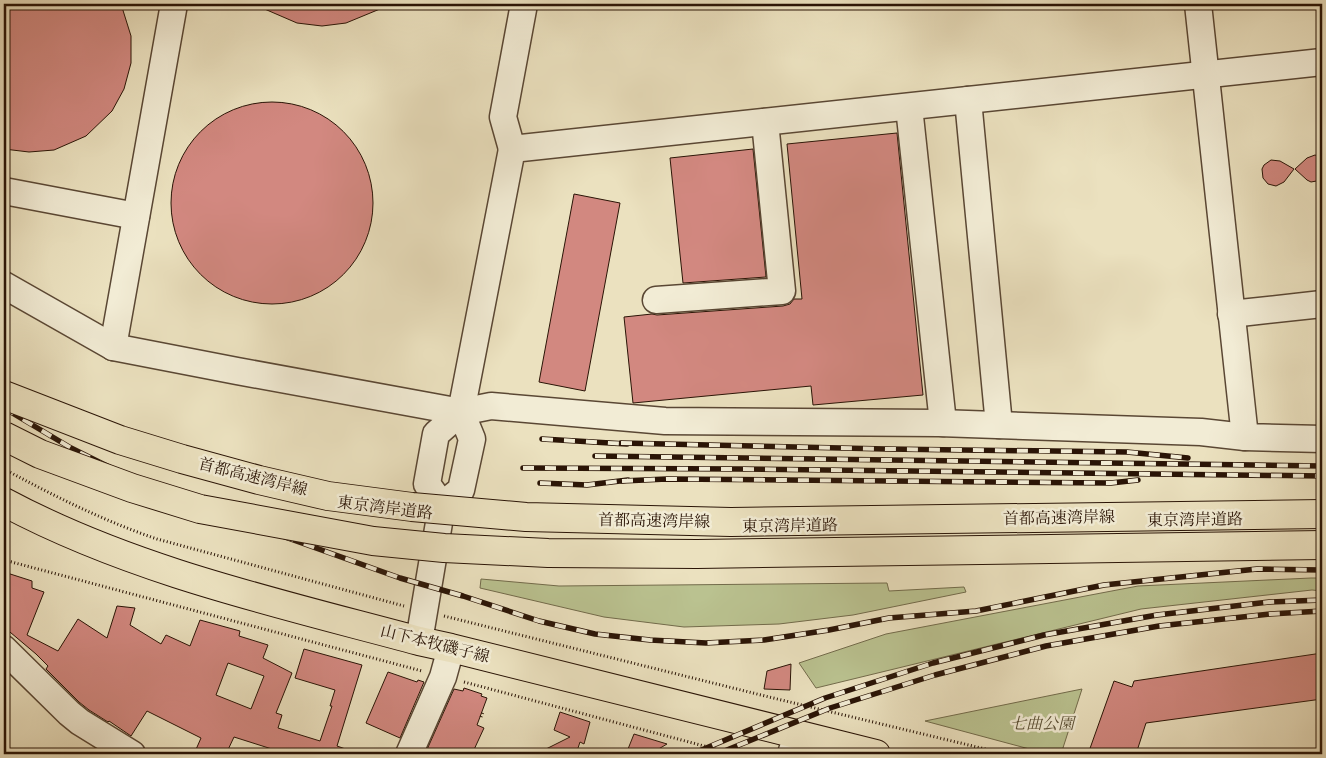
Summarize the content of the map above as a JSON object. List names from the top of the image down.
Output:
{
  "streets": {
    "main road": ["首都高速湾岸線", "東京湾岸道路", "山下本牧磯子線"]
  },
  "parks": ["七曲公園"]
}
